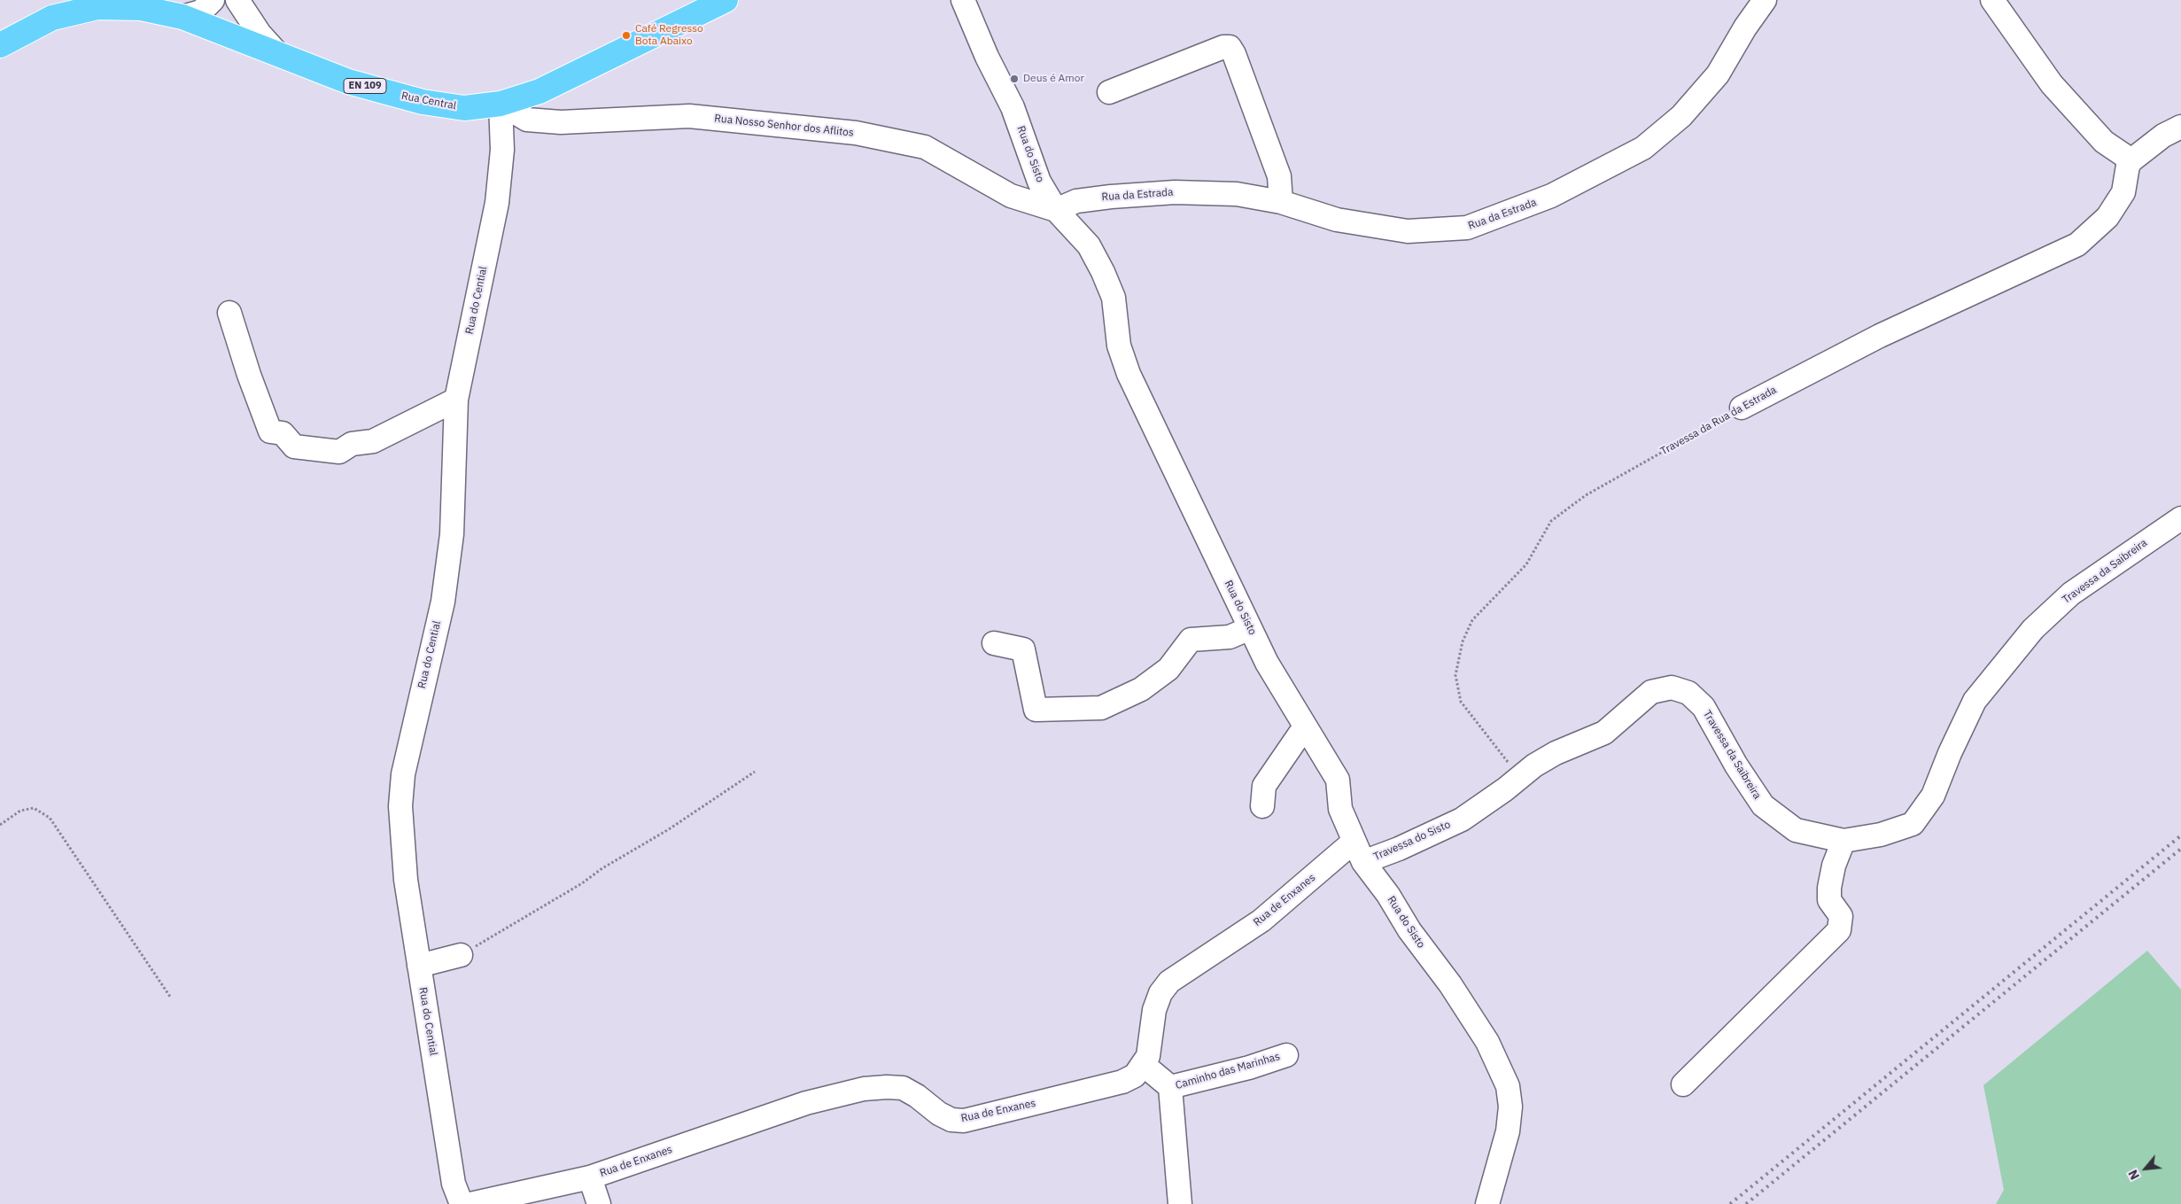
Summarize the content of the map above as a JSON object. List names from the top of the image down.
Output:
{
  "streets": {
    "main road": ["EN 109", "Rua Central"],
    "street": [
      "Rua Nosso Senhor dos Aflitos",
      "Rua do Sisto",
      "Rua da Estrada",
      "Rua do Cential",
      "Travessa da Rua da Estrada",
      "Travessa da Saibreira",
      "Travessa do Sisto",
      "Rua de Enxanes",
      "Caminho das Marinhas"
    ]
  },
  "crossings": [
    ["Rua Central", "Rua Nosso Senhor dos Aflitos"],
    ["Rua Central", "Rua do Cential"],
    ["Rua Nosso Senhor dos Aflitos", "Rua do Sisto"],
    ["Rua Nosso Senhor dos Aflitos", "Rua da Estrada"],
    ["Rua Nosso Senhor dos Aflitos", "Rua do Cential"],
    ["Rua do Sisto", "Rua da Estrada"],
    ["Rua do Sisto", "Travessa do Sisto"],
    ["Rua do Sisto", "Rua de Enxanes"],
    ["Travessa da Rua da Estrada", "Travessa da Saibreira"],
    ["Travessa da Saibreira", "Travessa do Sisto"],
    ["Rua de Enxanes", "Caminho das Marinhas"]
  ],
  "places": ["Café Regresso Bota Abaixo", "Deus é Amor"],
  "north": "bottom left"
}
